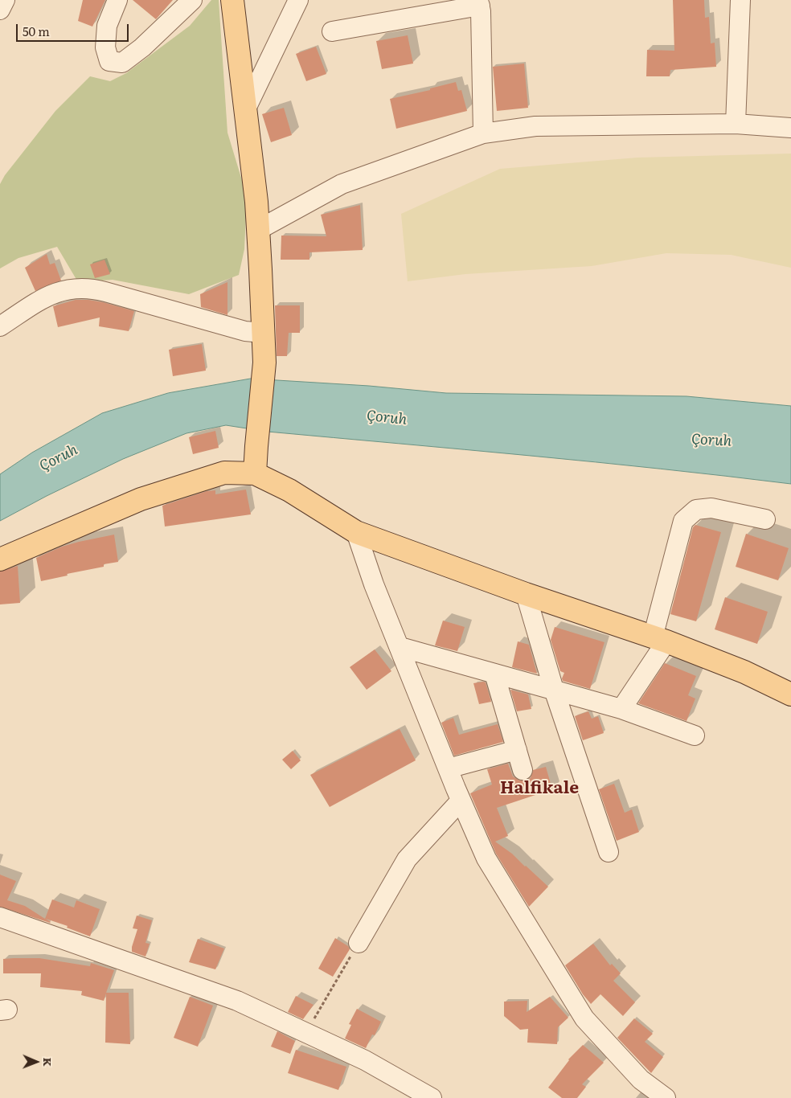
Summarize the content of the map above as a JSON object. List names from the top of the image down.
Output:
{
  "districts": ["Halfikale"],
  "water": ["Çoruh"],
  "scale_bar": "50 m",
  "north": "right"
}
